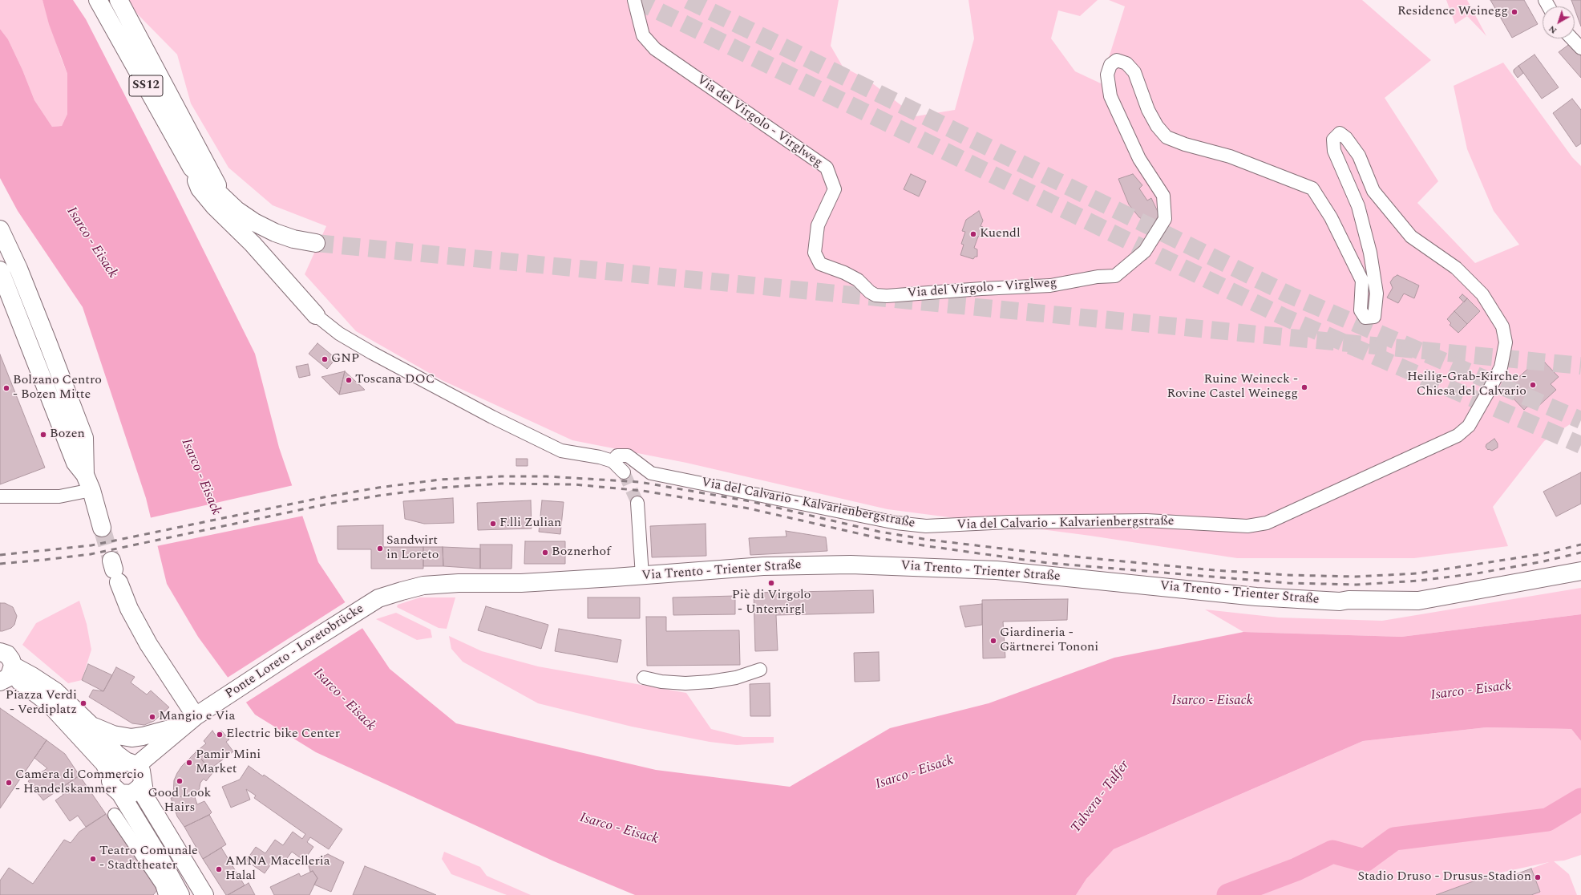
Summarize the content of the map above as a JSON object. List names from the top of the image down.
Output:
{
  "streets": {
    "main road": ["SS12", "Via Trento - Trienter Straße", "Ponte Loreto - Loretobrücke"],
    "street": ["Via del Virgolo - Virglweg", "Via del Calvario - Kalvarienbergstraße"]
  },
  "crossings": [
    ["Via del Virgolo - Virglweg", "Via del Calvario - Kalvarienbergstraße"],
    ["Via Trento - Trienter Straße", "Ponte Loreto - Loretobrücke"]
  ],
  "water": ["Isarco - Eisack", "Talvera - Talfer"],
  "places": [
    "Residence Weinegg",
    "Kuendl",
    "GNP",
    "Toscana DOC",
    "Heilig-Grab-Kirche - Chiesa del Calvario",
    "Ruine Weineck - Rovine Castel Weinegg",
    "Bolzano Centro - Bozen Mitte",
    "Bozen",
    "F.lli Zulian",
    "Sandwirt in Loreto",
    "Boznerhof",
    "Piè di Virgolo - Untervirgl",
    "Giardineria - Gärtnerei Tononi",
    "Piazza Verdi - Verdiplatz",
    "Mangio e Via",
    "Electric bike Center",
    "Pamir Mini Market",
    "Good Look Hairs",
    "Camera di Commercio - Handelskammer",
    "Teatro Comunale - Stadttheater",
    "AMNA Macelleria Halal",
    "Stadio Druso - Drusus-Stadion"
  ],
  "north": "bottom left"
}
